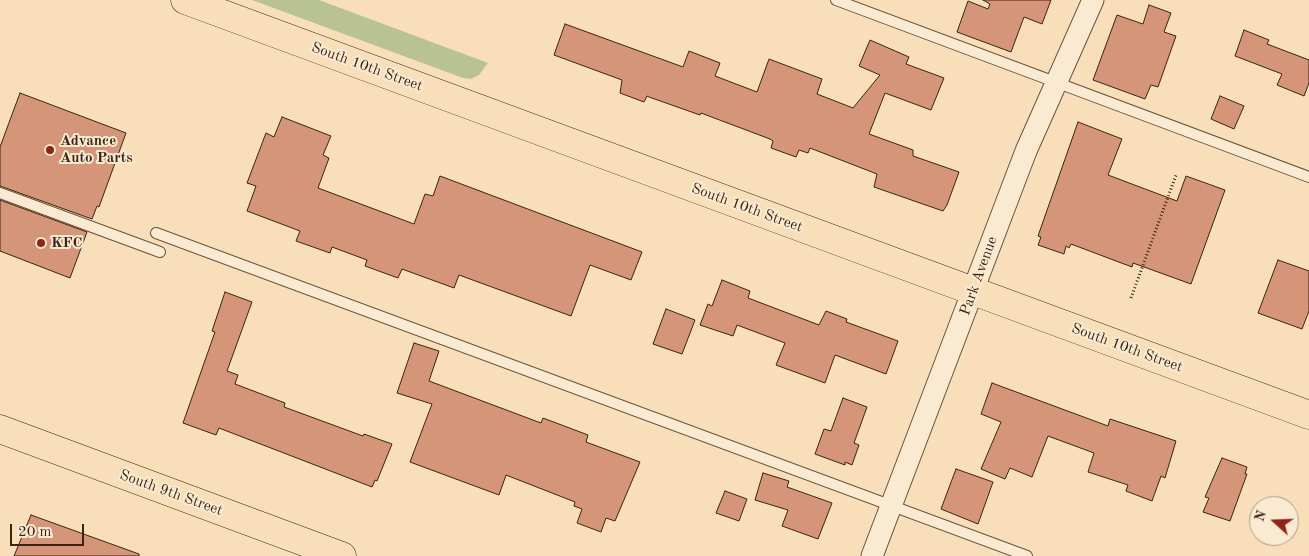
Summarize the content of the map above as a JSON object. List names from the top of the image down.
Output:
{
  "streets": {
    "main road": ["South 10th Street", "South 9th Street"],
    "street": ["Park Avenue"]
  },
  "crossings": [
    ["South 10th Street", "Park Avenue"]
  ],
  "places": ["Advance Auto Parts", "KFC"],
  "scale_bar": "20 m",
  "north": "left"
}
